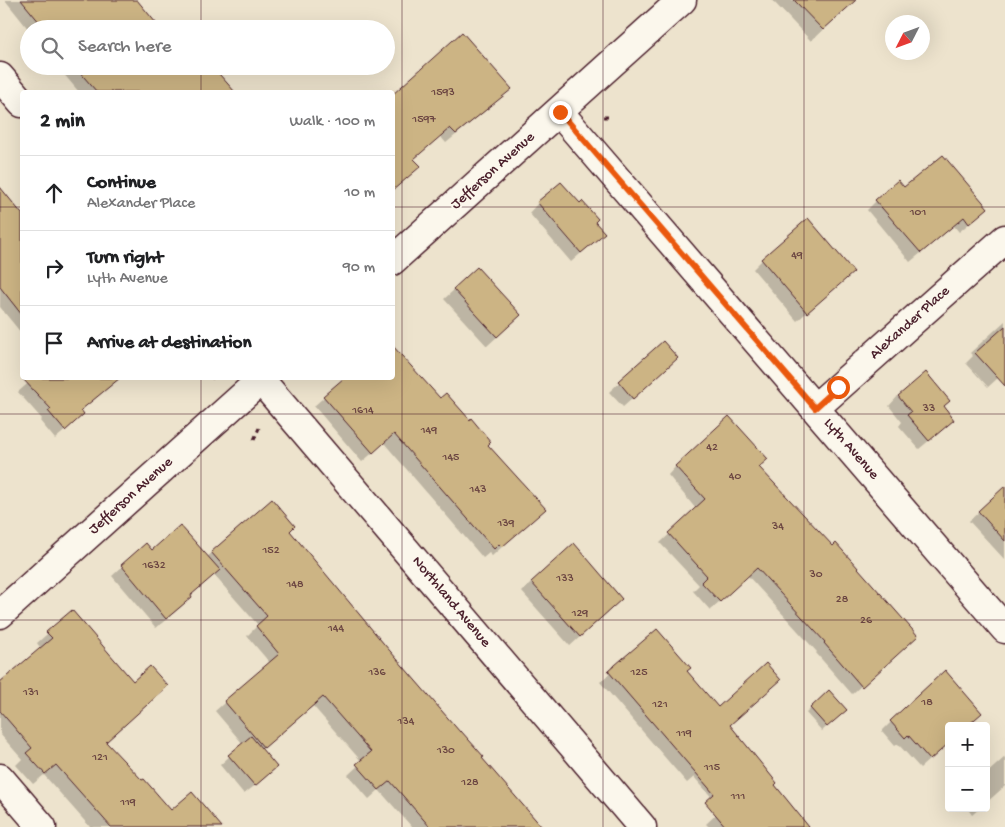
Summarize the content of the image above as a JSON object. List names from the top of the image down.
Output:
{
  "streets": {
    "street": [
      "Jefferson Avenue",
      "Alexander Place",
      "Lyth Avenue",
      "Northland Avenue"
    ]
  },
  "crossings": [
    ["Jefferson Avenue", "Lyth Avenue"],
    ["Alexander Place", "Lyth Avenue"]
  ],
  "house_numbers": [
    "1593",
    "1597",
    "101",
    "49",
    "33",
    "1614",
    "149",
    "42",
    "145",
    "40",
    "143",
    "139",
    "34",
    "152",
    "1632",
    "30",
    "133",
    "148",
    "28",
    "129",
    "26",
    "144",
    "136",
    "125",
    "131",
    "18",
    "121",
    "134",
    "119",
    "130",
    "121",
    "115",
    "128",
    "111",
    "119"
  ],
  "north": "bottom left",
  "page": {
    "search": "Search here",
    "heading": ["2 min", "Walk · 100 m"],
    "list": [
      ["Continue", "Alexander Place", "10 m"],
      ["Turn right", "Lyth Avenue", "90 m"],
      "Arrive at destination"
    ],
    "map_buttons": ["+", "−"]
  }
}
